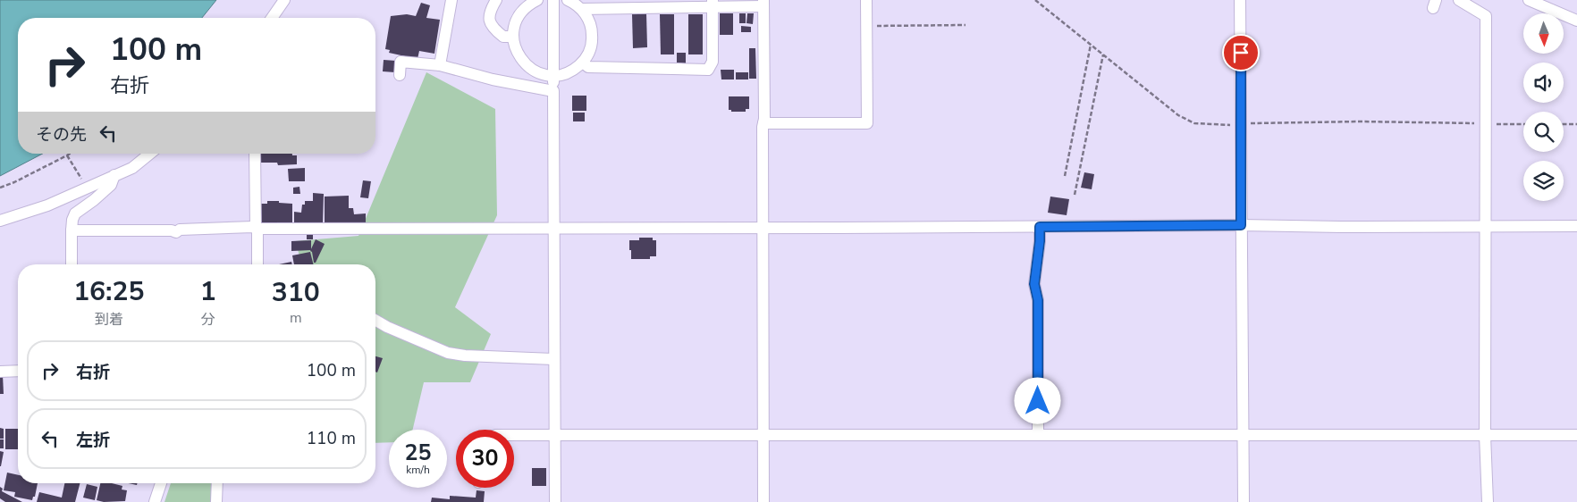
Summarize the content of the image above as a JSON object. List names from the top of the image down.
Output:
{
  "north": "bottom",
  "page": {
    "turn": ["100 m", "右折"],
    "then": "その先",
    "eta": [
      "16:25",
      "到着",
      "1",
      "分",
      "310",
      "m"
    ],
    "list": [
      {
        "name": "右折",
        "value": "100 m"
      },
      {
        "name": "左折",
        "value": "110 m"
      }
    ],
    "speed": "25 km/h",
    "limit": "30"
  }
}
